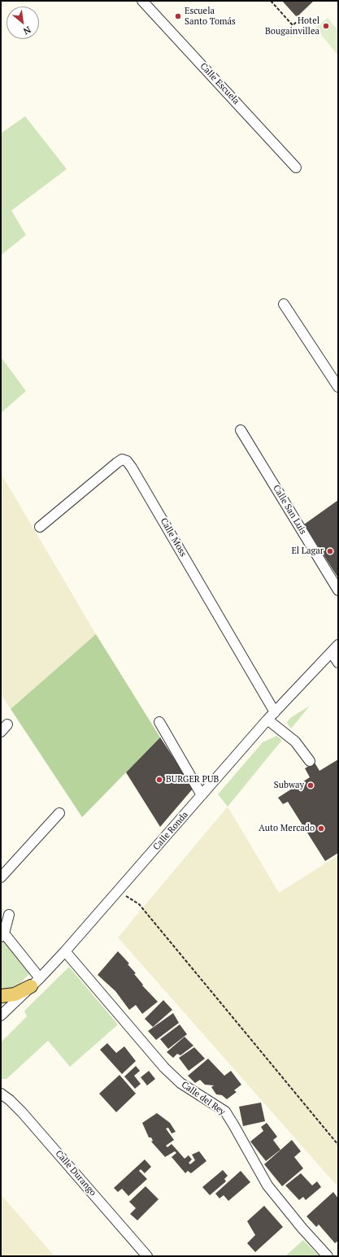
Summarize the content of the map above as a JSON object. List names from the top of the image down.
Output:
{
  "streets": {
    "street": [
      "Calle Escuela",
      "Calle San Luis",
      "Calle Moss",
      "Calle Ronda",
      "Calle del Rey",
      "Calle Durango"
    ]
  },
  "crossings": [
    ["Calle Moss", "Calle Ronda"],
    ["Calle Ronda", "Calle del Rey"]
  ],
  "places": [
    "Escuela Santo Tomás",
    "Hotel Bougainvillea",
    "El Lagar",
    "BURGER PUB",
    "Subway",
    "Auto Mercado"
  ],
  "north": "bottom right"
}
